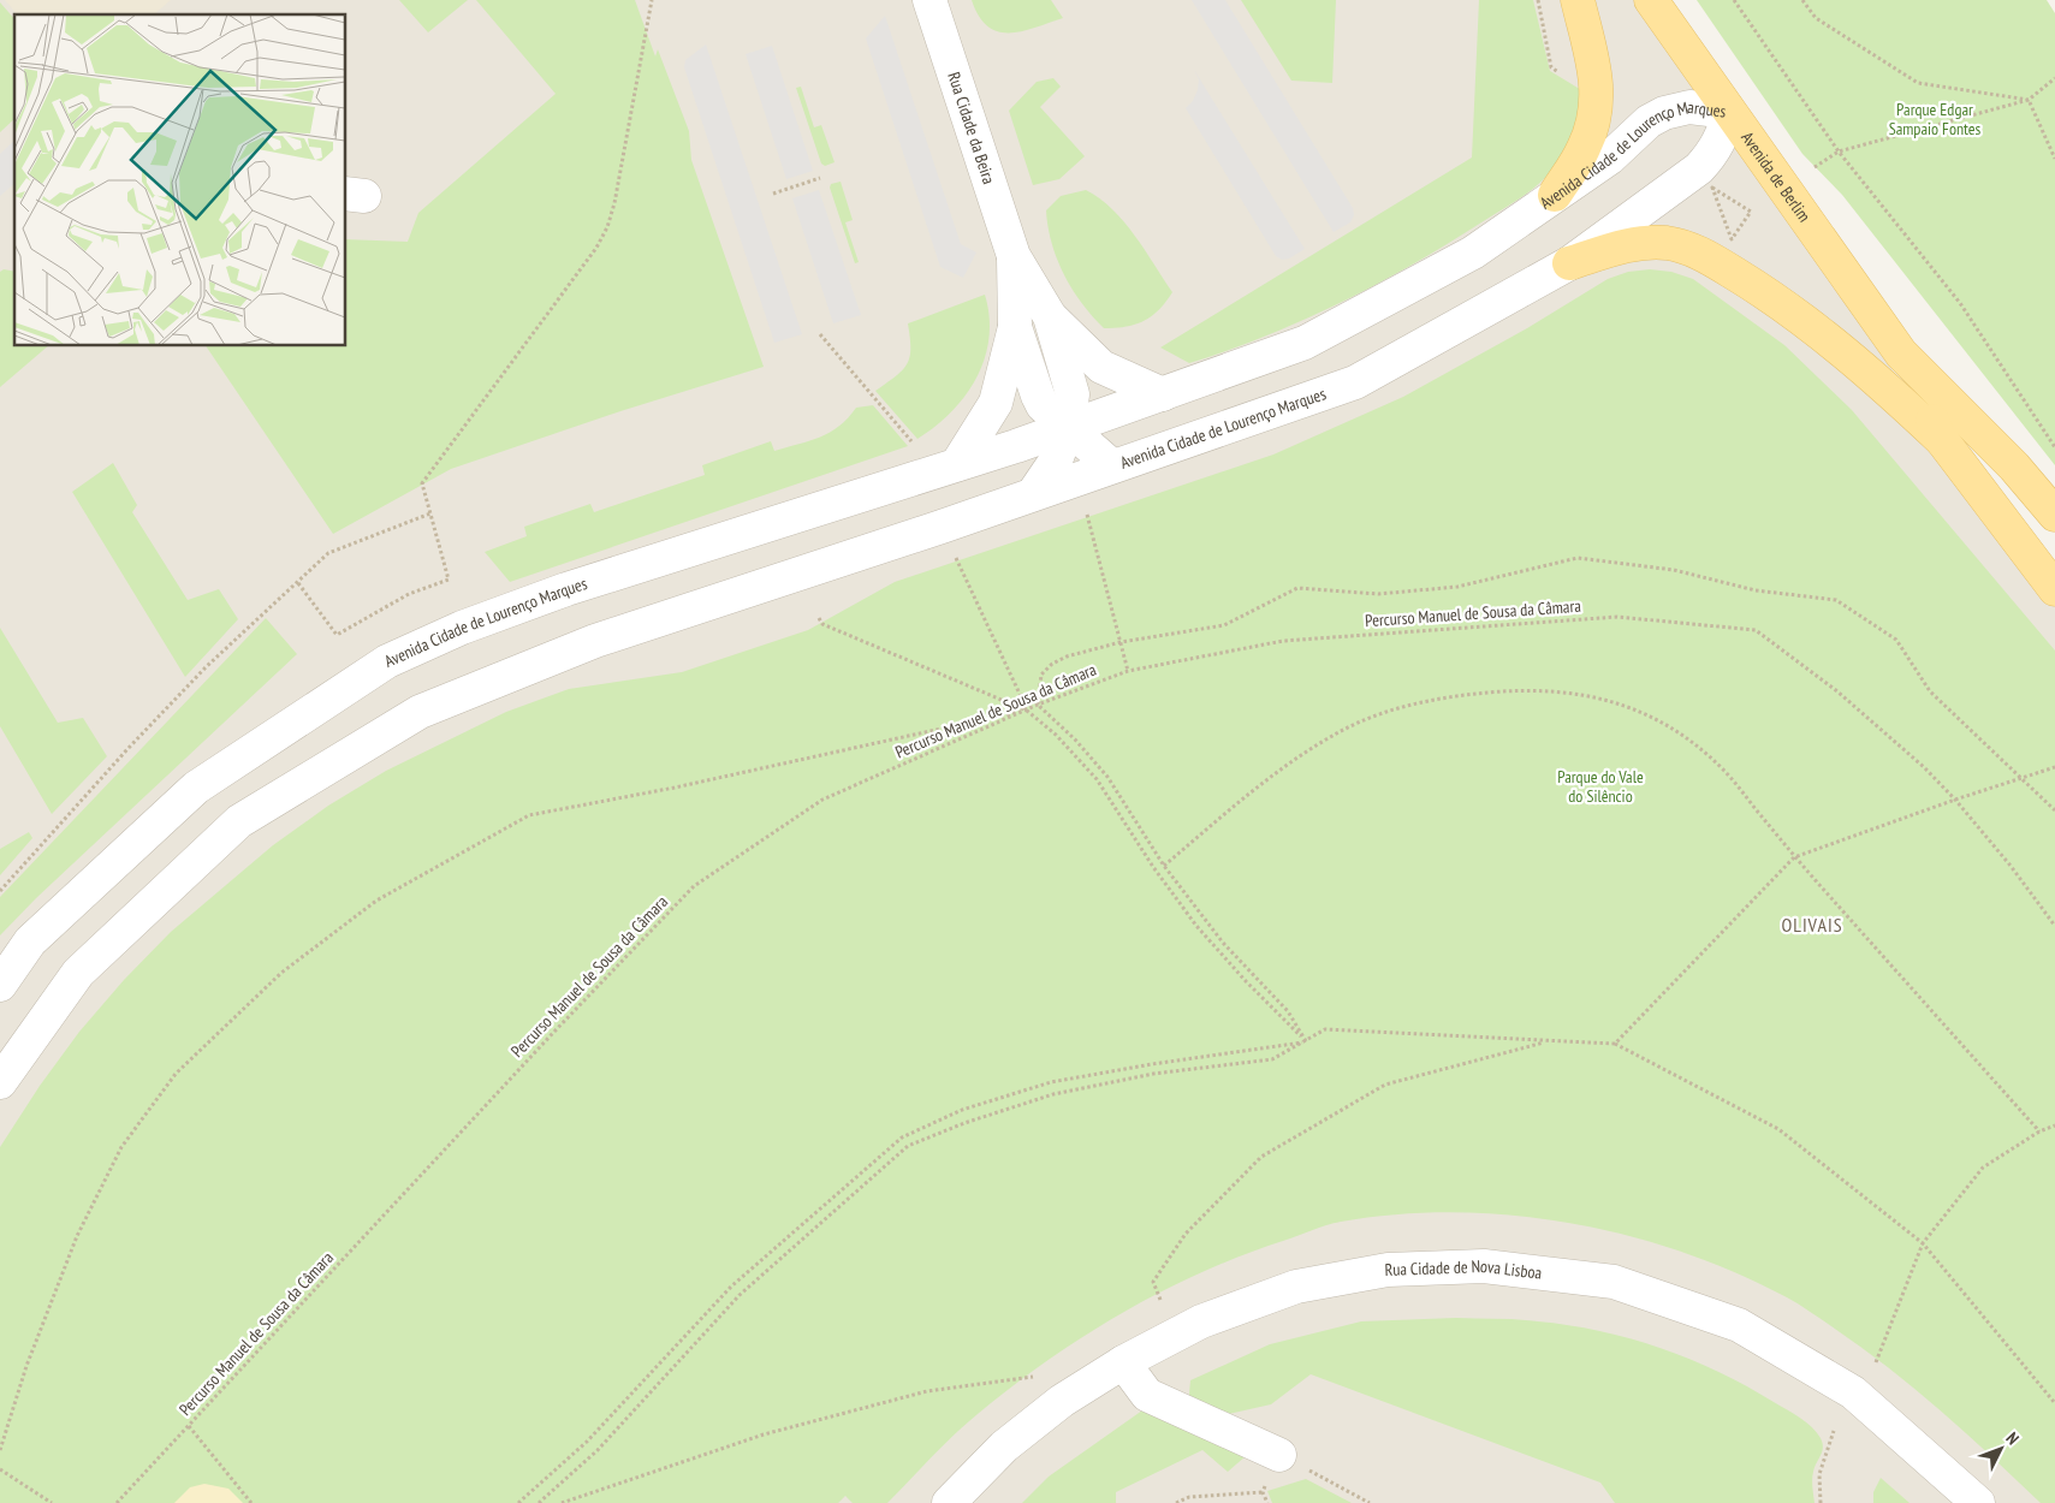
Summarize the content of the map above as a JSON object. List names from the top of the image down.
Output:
{
  "streets": {
    "main road": ["Avenida de Berlim"],
    "street": ["Rua Cidade da Beira", "Avenida Cidade de Lourenço Marques", "Rua Cidade de Nova Lisboa"],
    "path": ["Percurso Manuel de Sousa da Câmara"]
  },
  "crossings": [
    ["Rua Cidade da Beira", "Avenida Cidade de Lourenço Marques"],
    ["Avenida Cidade de Lourenço Marques", "Avenida de Berlim"]
  ],
  "districts": ["OLIVAIS"],
  "parks": ["Parque Edgar Sampaio Fontes", "Parque do Vale do Silêncio"],
  "north": "top right"
}
